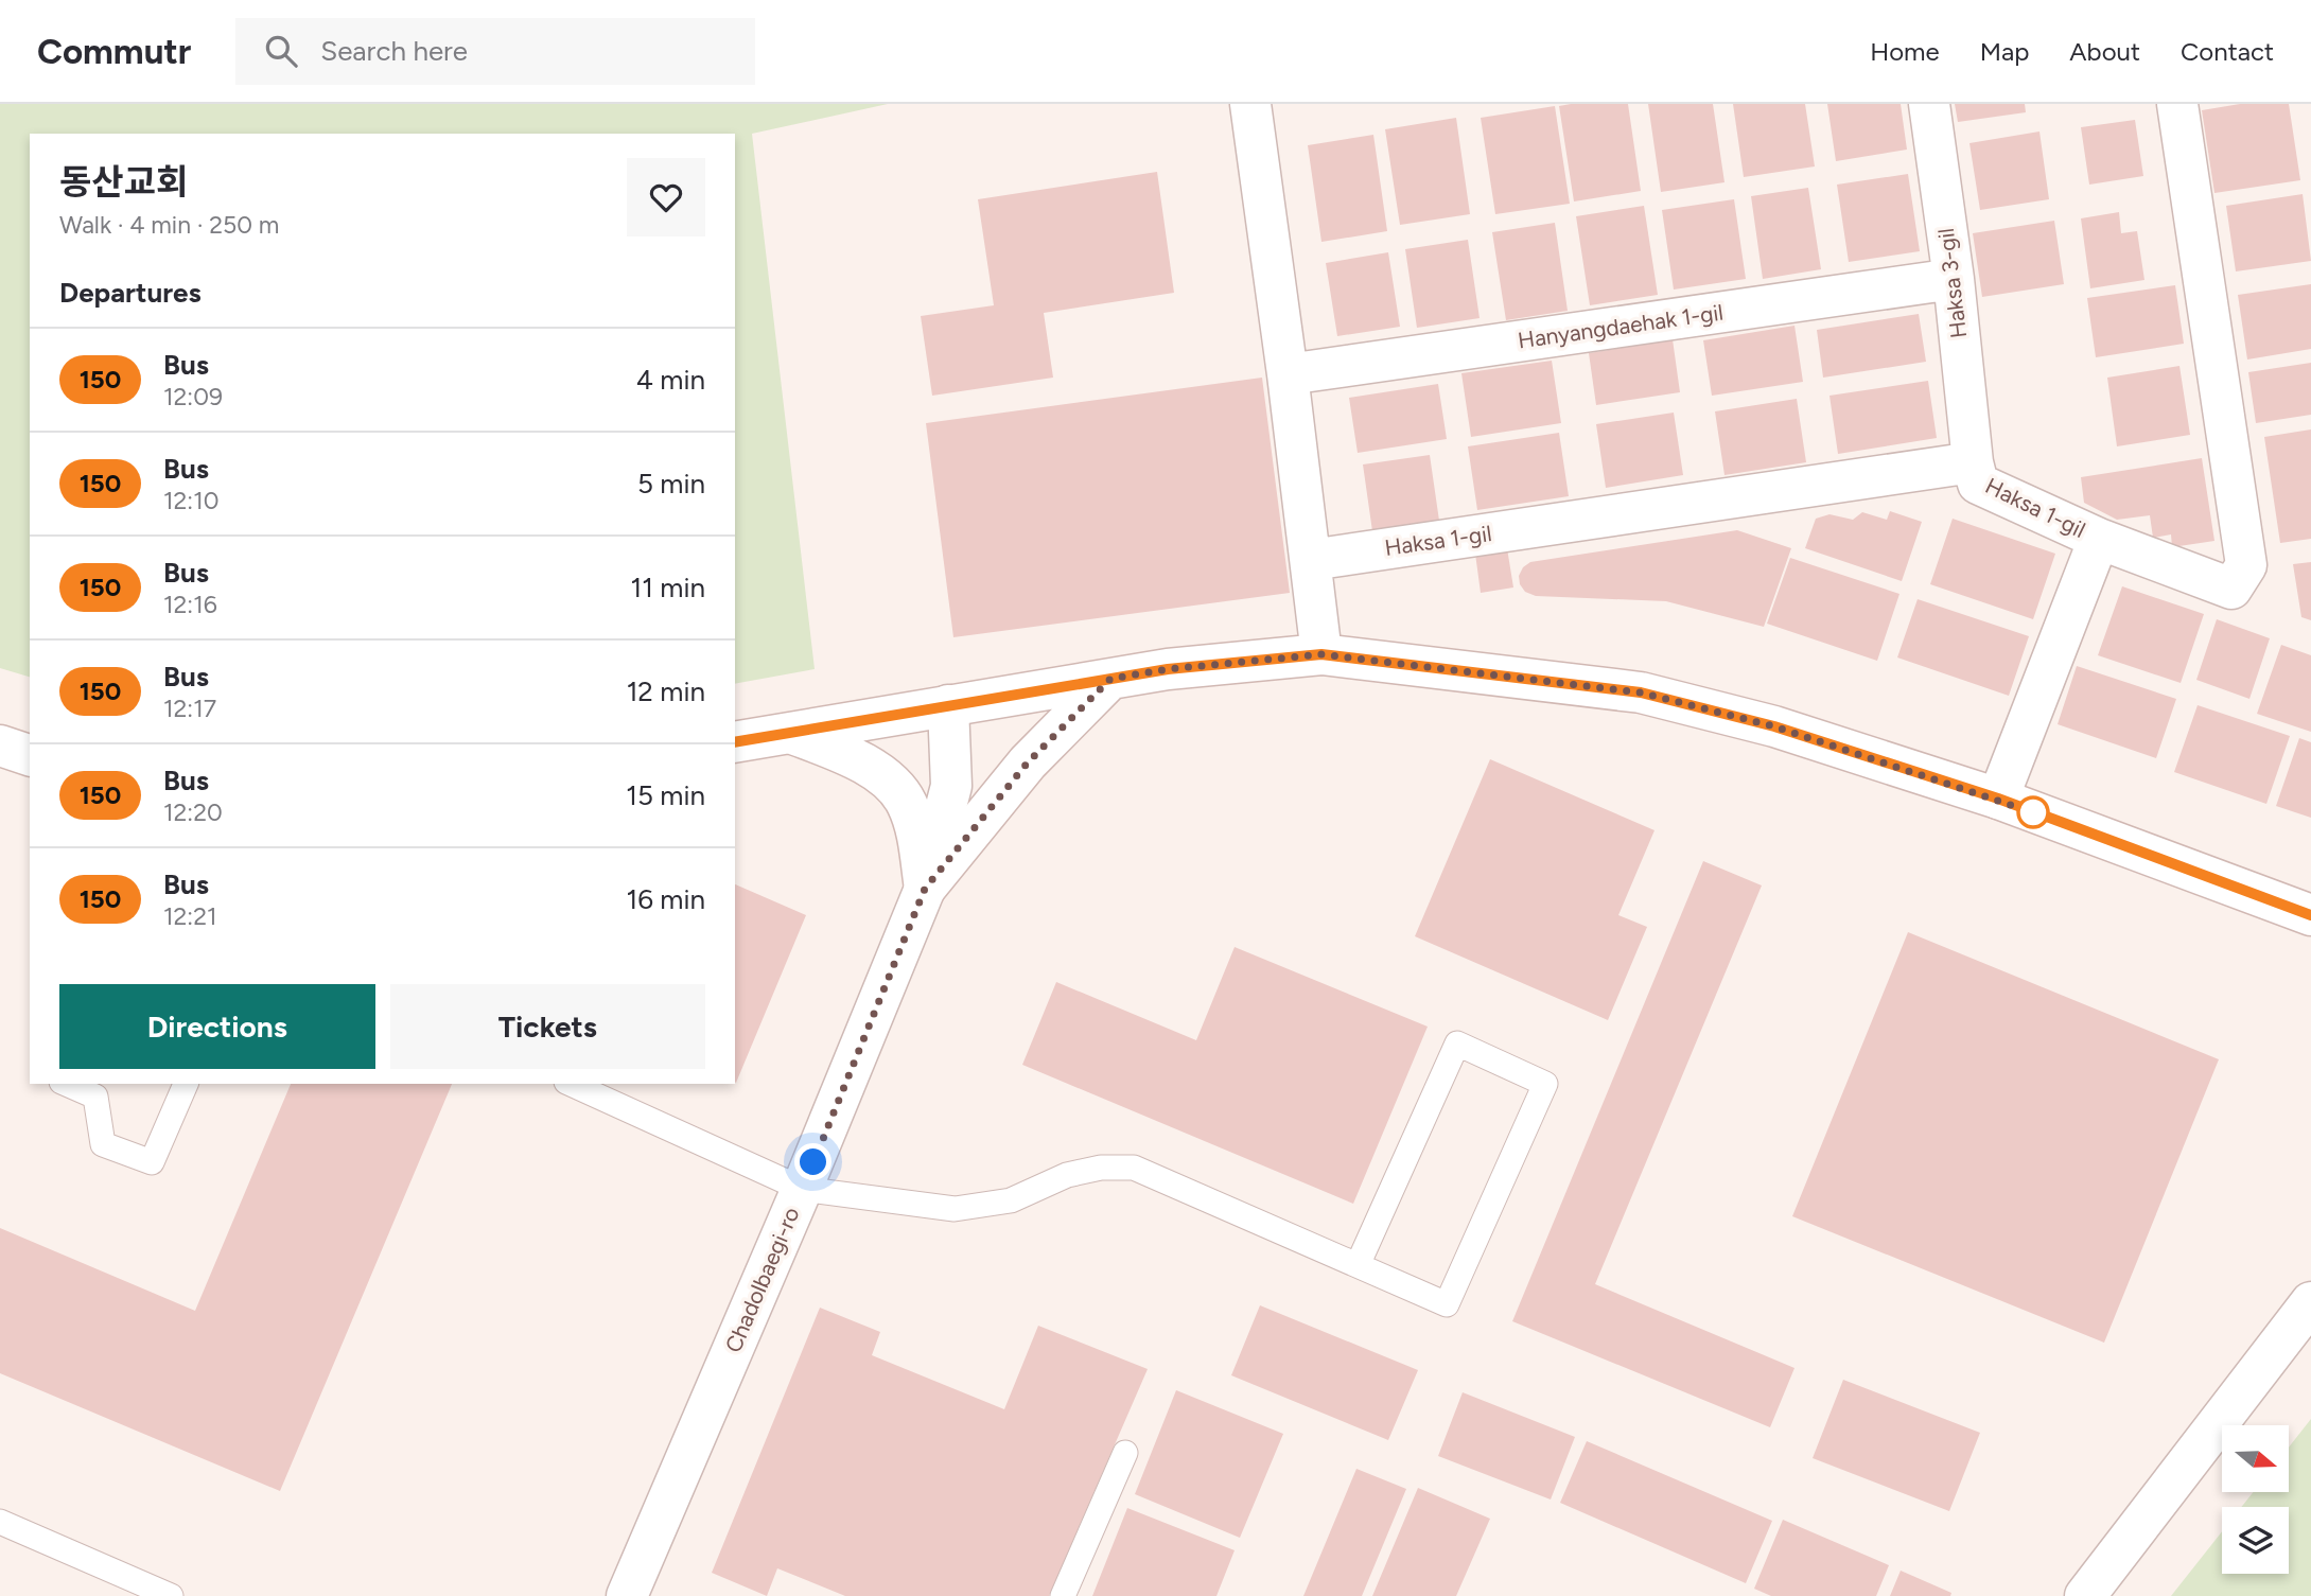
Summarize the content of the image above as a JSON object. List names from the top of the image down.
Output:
{
  "streets": {
    "street": [
      "Haksa 3-gil",
      "Hanyangdaehak 1-gil",
      "Haksa 1-gil",
      "Chadolbaegi-ro"
    ]
  },
  "crossings": [
    ["Haksa 3-gil", "Hanyangdaehak 1-gil"],
    ["Haksa 3-gil", "Haksa 1-gil"]
  ],
  "lines": ["bus line 150"],
  "north": "right",
  "page": {
    "header": "Commutr",
    "search": "Search here",
    "nav": [
      "Home",
      "Map",
      "About",
      "Contact"
    ],
    "heading": [
      ["동산교회", "Walk · 4 min · 250 m"],
      "Departures"
    ],
    "list": [
      {
        "mark": "150",
        "name": "Bus",
        "note": "12:09",
        "value": "4 min"
      },
      {
        "mark": "150",
        "name": "Bus",
        "note": "12:10",
        "value": "5 min"
      },
      {
        "mark": "150",
        "name": "Bus",
        "note": "12:16",
        "value": "11 min"
      },
      {
        "mark": "150",
        "name": "Bus",
        "note": "12:17",
        "value": "12 min"
      },
      {
        "mark": "150",
        "name": "Bus",
        "note": "12:20",
        "value": "15 min"
      },
      {
        "mark": "150",
        "name": "Bus",
        "note": "12:21",
        "value": "16 min"
      }
    ],
    "buttons": ["Directions", "Tickets"]
  }
}
